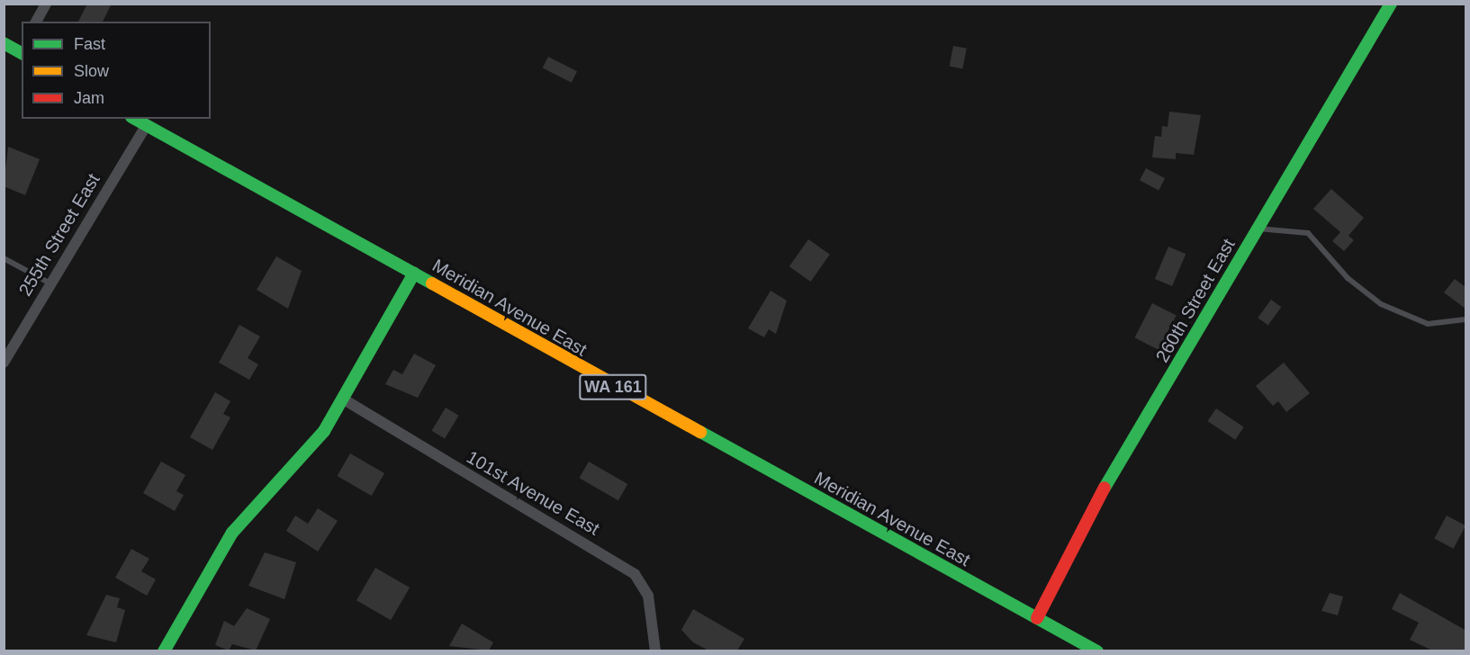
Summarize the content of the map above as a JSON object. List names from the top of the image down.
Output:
{
  "streets": {
    "street": [
      "255th Street East",
      "260th Street East",
      "Meridian Avenue East",
      "WA 161",
      "101st Avenue East"
    ]
  },
  "crossings": [
    ["255th Street East", "Meridian Avenue East"],
    ["260th Street East", "Meridian Avenue East"]
  ],
  "legend": ["Fast", "Slow", "Jam"]
}
